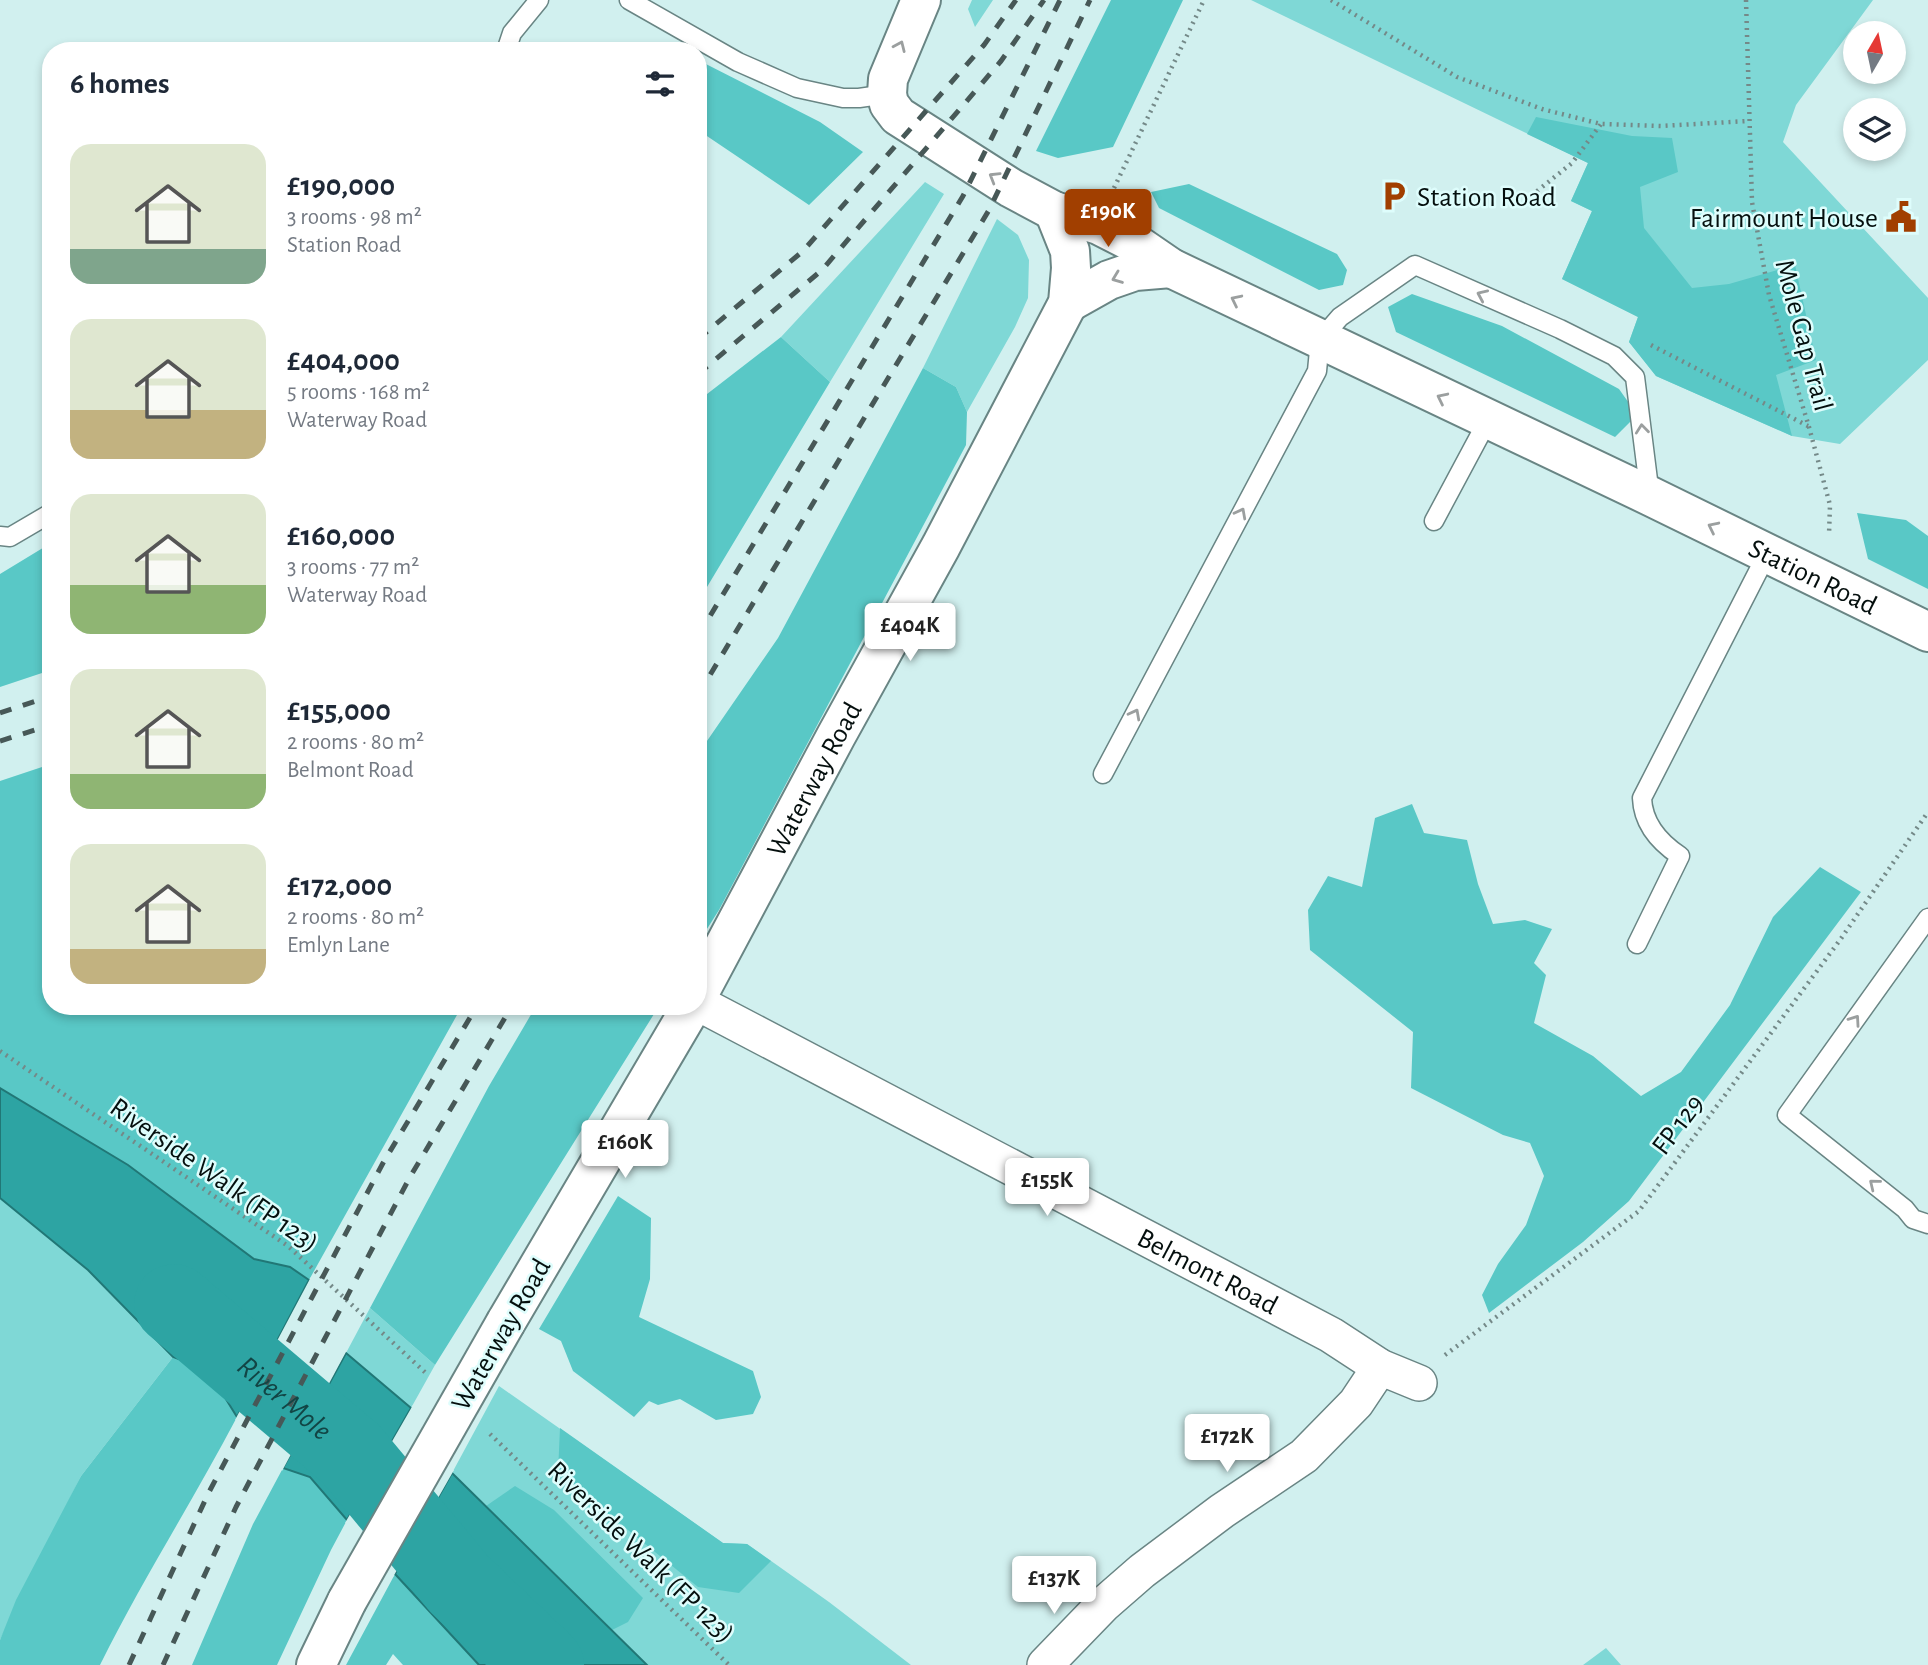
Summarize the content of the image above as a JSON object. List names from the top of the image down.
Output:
{
  "streets": {
    "main road": ["Station Road", "Waterway Road"],
    "street": ["Belmont Road"],
    "path": ["Mole Gap Trail", "FP 129", "Riverside Walk (FP 123)"]
  },
  "crossings": [
    ["Station Road", "Waterway Road"],
    ["FP 129", "Belmont Road"]
  ],
  "one_way": ["Station Road"],
  "water": ["River Mole"],
  "places": {
    "parking": ["Station Road"],
    "public building": ["Fairmount House"]
  },
  "north": "top",
  "page": {
    "heading": "6 homes",
    "list": [
      {
        "name": "£190,000",
        "note": "3 rooms · 98 m² · Station Road"
      },
      {
        "name": "£404,000",
        "note": "5 rooms · 168 m² · Waterway Road"
      },
      {
        "name": "£160,000",
        "note": "3 rooms · 77 m² · Waterway Road"
      },
      {
        "name": "£155,000",
        "note": "2 rooms · 80 m² · Belmont Road"
      },
      {
        "name": "£172,000",
        "note": "2 rooms · 80 m² · Emlyn Lane"
      }
    ],
    "price": [
      "£190K",
      "£404K",
      "£160K",
      "£155K",
      "£172K",
      "£137K"
    ]
  }
}
